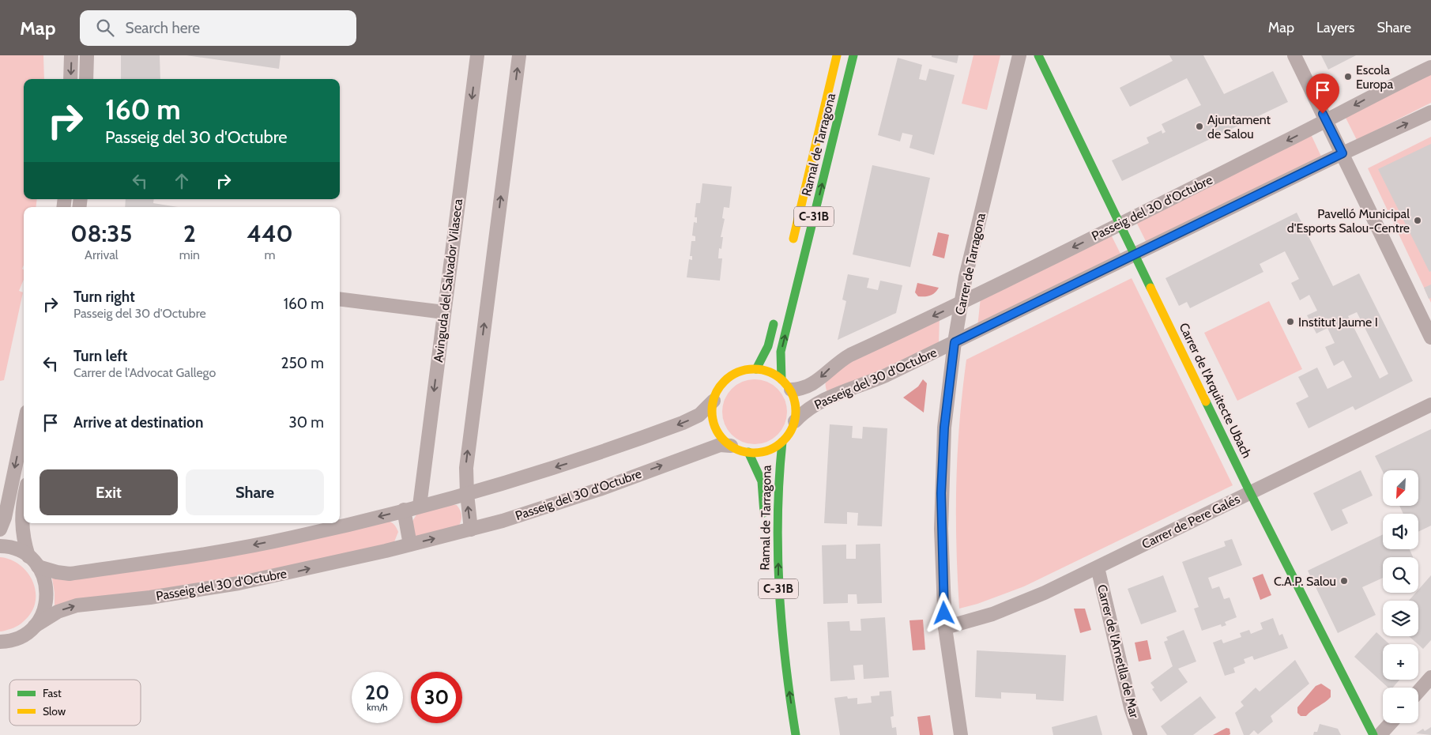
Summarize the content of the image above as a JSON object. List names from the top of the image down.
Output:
{
  "streets": {
    "main road": ["Ramal de Tarragona", "C-31B", "Carrer de l'Arquitecte Ubach"],
    "street": [
      "Passeig del 30 d'Octubre",
      "Carrer de Tarragona",
      "Avinguda del Salvador Vilaseca",
      "Carrer de Pere Galés",
      "Carrer de l'Ametlla de Mar"
    ]
  },
  "crossings": [
    ["Ramal de Tarragona", "Passeig del 30 d'Octubre"],
    ["Ramal de Tarragona", "C-31B"],
    ["Passeig del 30 d'Octubre", "C-31B"],
    ["Passeig del 30 d'Octubre", "Carrer de Tarragona"],
    ["Passeig del 30 d'Octubre", "Carrer de l'Arquitecte Ubach"],
    ["Carrer de Tarragona", "Carrer de Pere Galés"],
    ["Carrer de l'Arquitecte Ubach", "Carrer de Pere Galés"],
    ["Carrer de Pere Galés", "Carrer de l'Ametlla de Mar"]
  ],
  "places": [
    "Escola Europa",
    "Ajuntament de Salou",
    "Pavelló Municipal d'Esports Salou-Centre",
    "Institut Jaume I",
    "C.A.P. Salou"
  ],
  "legend": ["Fast", "Slow"],
  "north": "bottom left",
  "page": {
    "header": "Map",
    "search": "Search here",
    "nav": ["Map", "Layers", "Share"],
    "turn": ["160 m", "Passeig del 30 d'Octubre"],
    "eta": [
      "08:35",
      "Arrival",
      "2",
      "min",
      "440",
      "m"
    ],
    "list": [
      {
        "name": "Turn right",
        "note": "Passeig del 30 d'Octubre",
        "value": "160 m"
      },
      {
        "name": "Turn left",
        "note": "Carrer de l'Advocat Gallego",
        "value": "250 m"
      },
      {
        "name": "Arrive at destination",
        "value": "30 m"
      }
    ],
    "buttons": ["Exit", "Share"],
    "map_buttons": ["+", "−"],
    "speed": "20 km/h",
    "limit": "30"
  }
}
